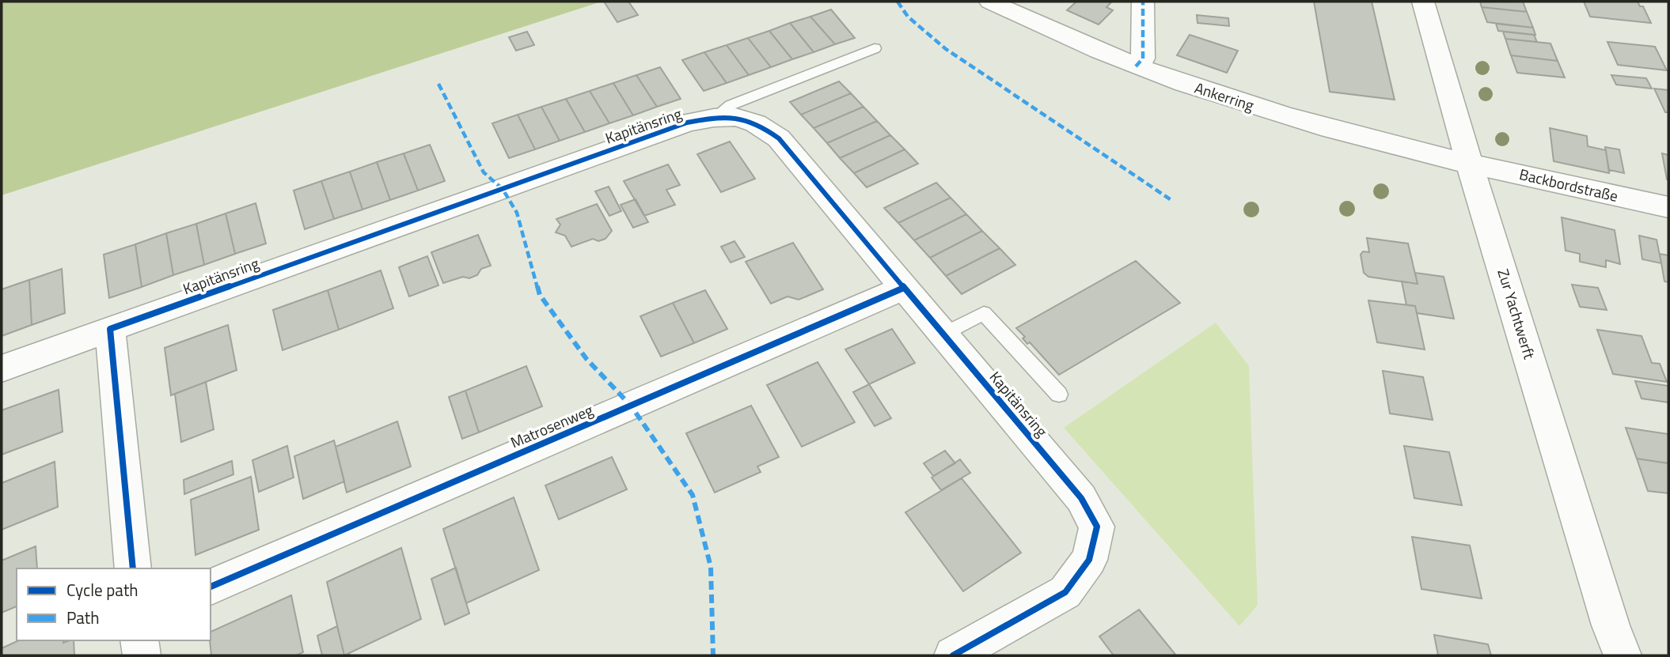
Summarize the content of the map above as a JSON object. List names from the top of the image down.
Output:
{
  "streets": {
    "street": [
      "Ankerring",
      "Kapitänsring",
      "Backbordstraße",
      "Zur Yachtwerft",
      "Matrosenweg"
    ]
  },
  "crossings": [
    ["Ankerring", "Backbordstraße"],
    ["Ankerring", "Zur Yachtwerft"],
    ["Kapitänsring", "Matrosenweg"],
    ["Backbordstraße", "Zur Yachtwerft"]
  ],
  "legend": ["Cycle path", "Path"]
}
